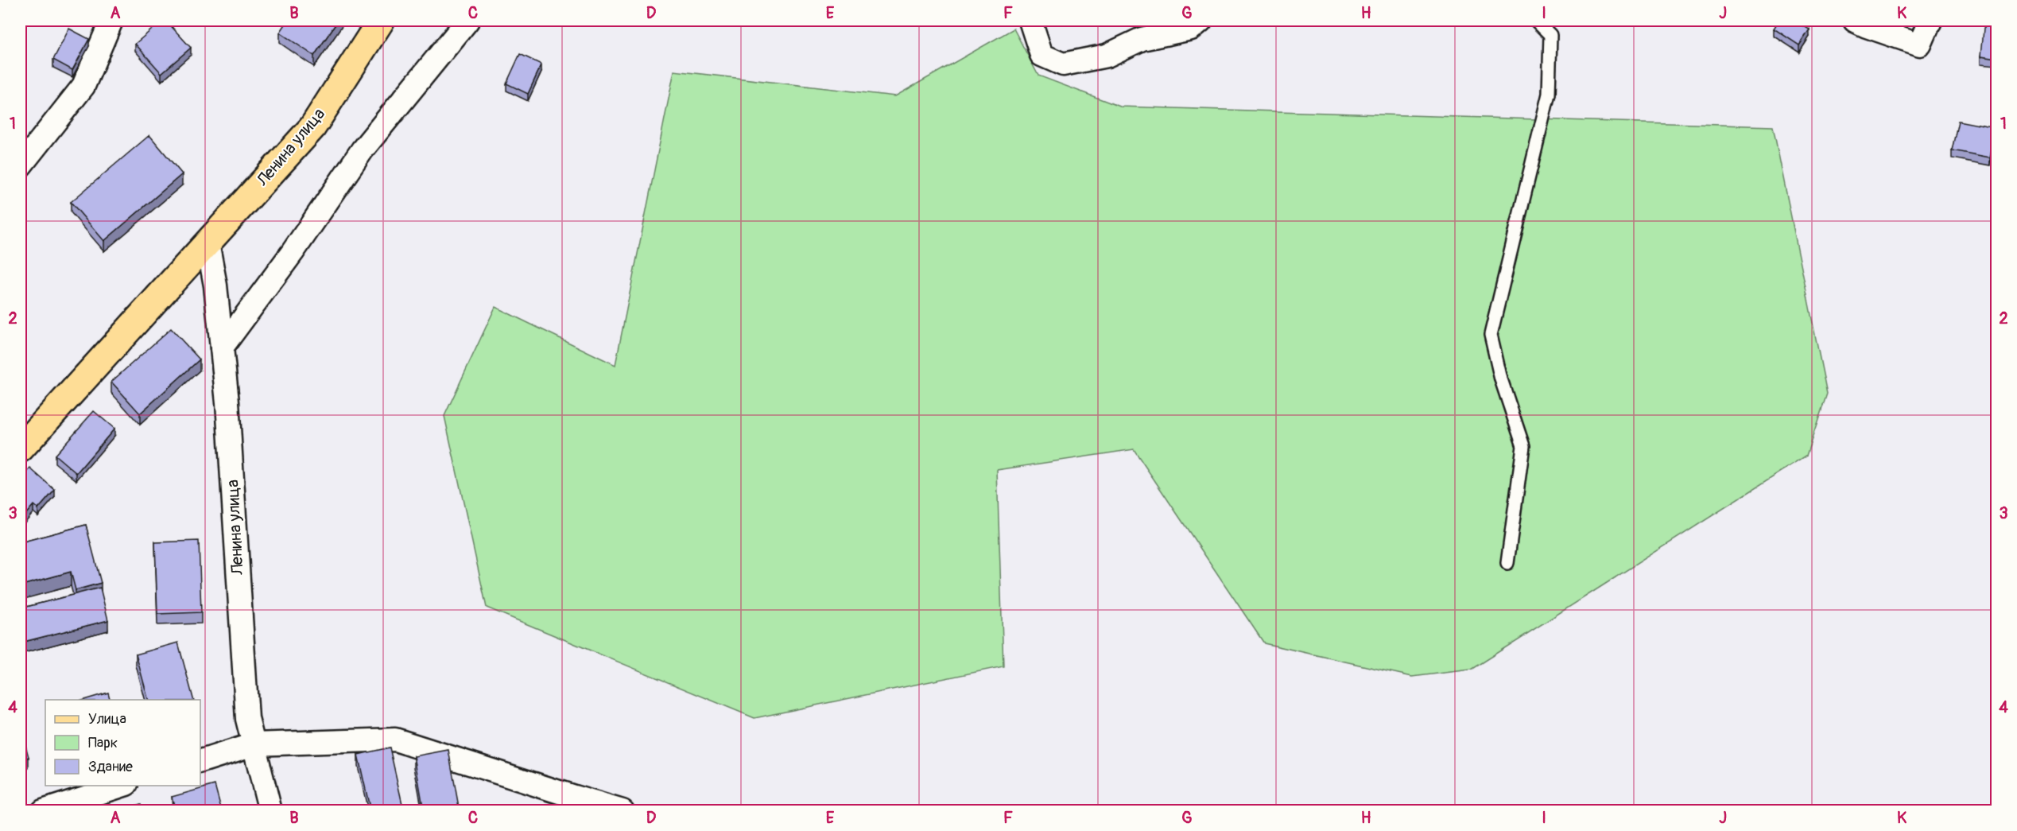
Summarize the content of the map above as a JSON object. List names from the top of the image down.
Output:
{
  "streets": {
    "main road": ["Ленина улица"]
  },
  "legend": ["Улица", "Парк", "Здание"],
  "grid": {
    "columns": [
      "A",
      "B",
      "C",
      "D",
      "E",
      "F",
      "G",
      "H",
      "I",
      "J",
      "K"
    ],
    "rows": [
      "1",
      "2",
      "3",
      "4"
    ]
  }
}
